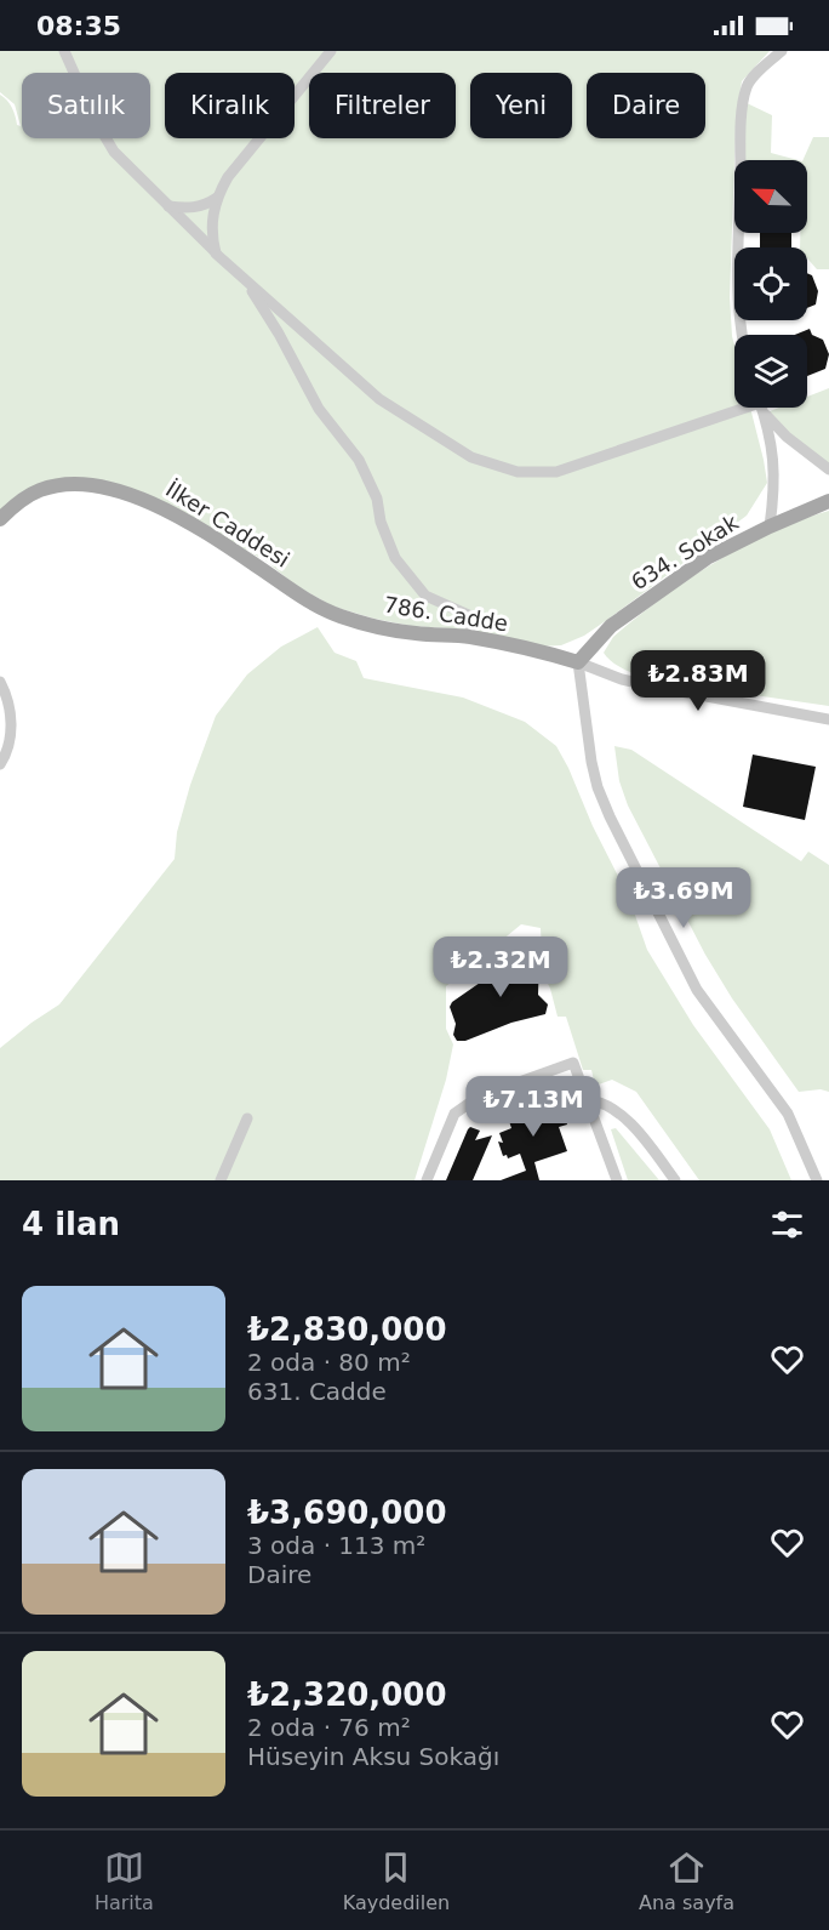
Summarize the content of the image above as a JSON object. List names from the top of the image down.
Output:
{
  "streets": {
    "main road": ["İlker Caddesi", "634. Sokak", "786. Cadde"]
  },
  "crossings": [
    ["İlker Caddesi", "786. Cadde"],
    ["634. Sokak", "786. Cadde"]
  ],
  "north": "top left",
  "page": {
    "status": "08:35",
    "chip": [
      "Satılık",
      "Kiralık",
      "Filtreler",
      "Yeni",
      "Daire"
    ],
    "price": [
      "₺2.83M",
      "₺3.69M",
      "₺2.32M",
      "₺7.13M"
    ],
    "heading": "4 ilan",
    "list": [
      {
        "name": "₺2,830,000",
        "note": "2 oda · 80 m² · 631. Cadde"
      },
      {
        "name": "₺3,690,000",
        "note": "3 oda · 113 m² · Daire"
      },
      {
        "name": "₺2,320,000",
        "note": "2 oda · 76 m² · Hüseyin Aksu Sokağı"
      }
    ],
    "tabs": ["Harita", "Kaydedilen", "Ana sayfa"]
  }
}
